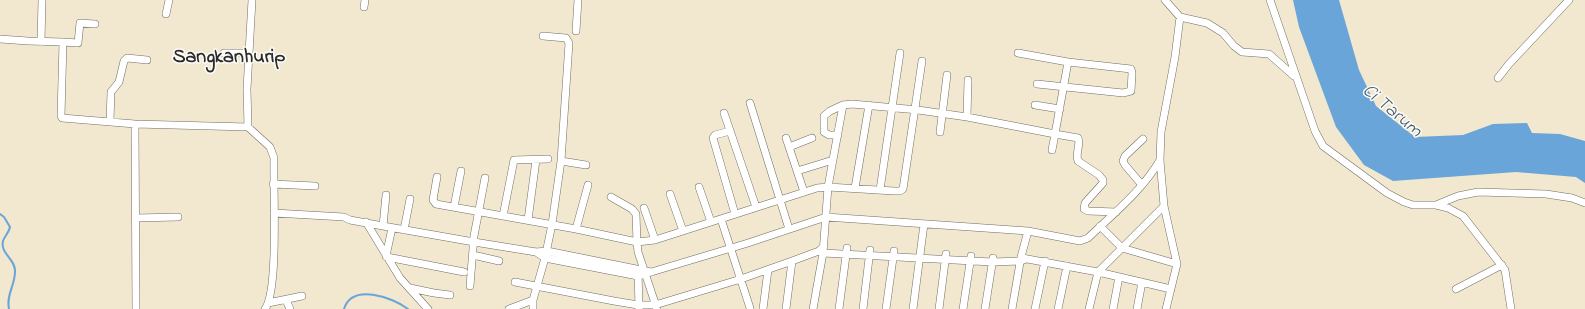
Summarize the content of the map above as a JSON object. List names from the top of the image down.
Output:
{
  "districts": ["Sangkanhurip"],
  "water": ["Ci Tarum"]
}
